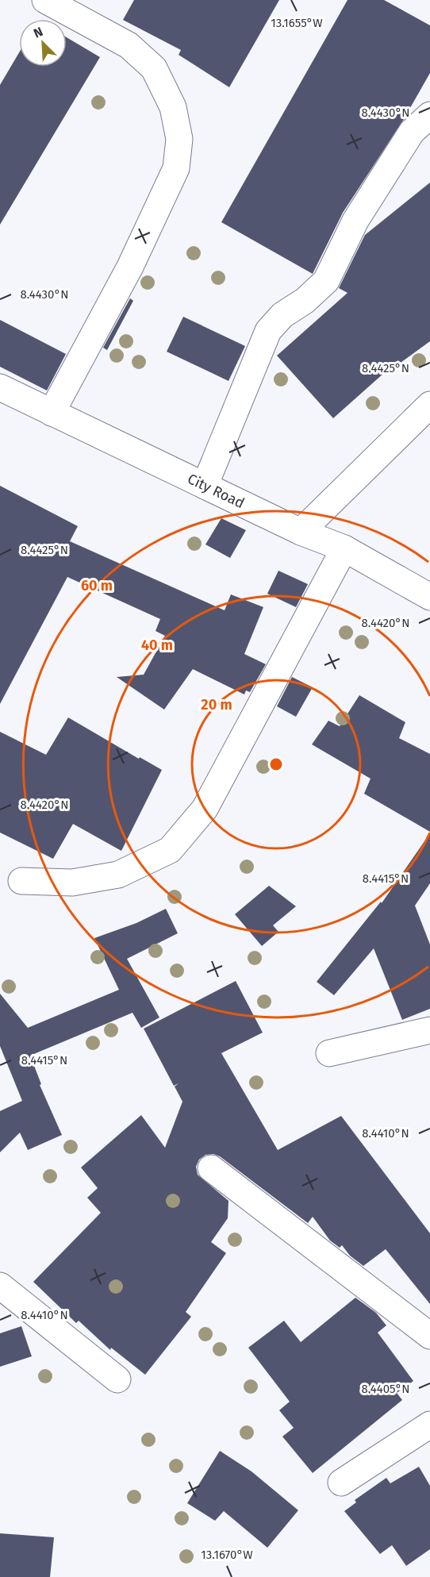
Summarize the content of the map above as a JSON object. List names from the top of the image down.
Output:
{
  "streets": {
    "street": ["City Road"]
  },
  "north": "top left",
  "coordinates": [
    "13.1655°W",
    "8.4430°N",
    "8.4425°N",
    "8.4420°N",
    "8.4415°N",
    "8.4410°N",
    "8.4405°N",
    "13.1670°W"
  ],
  "rings": ["60 m", "40 m", "20 m"]
}
